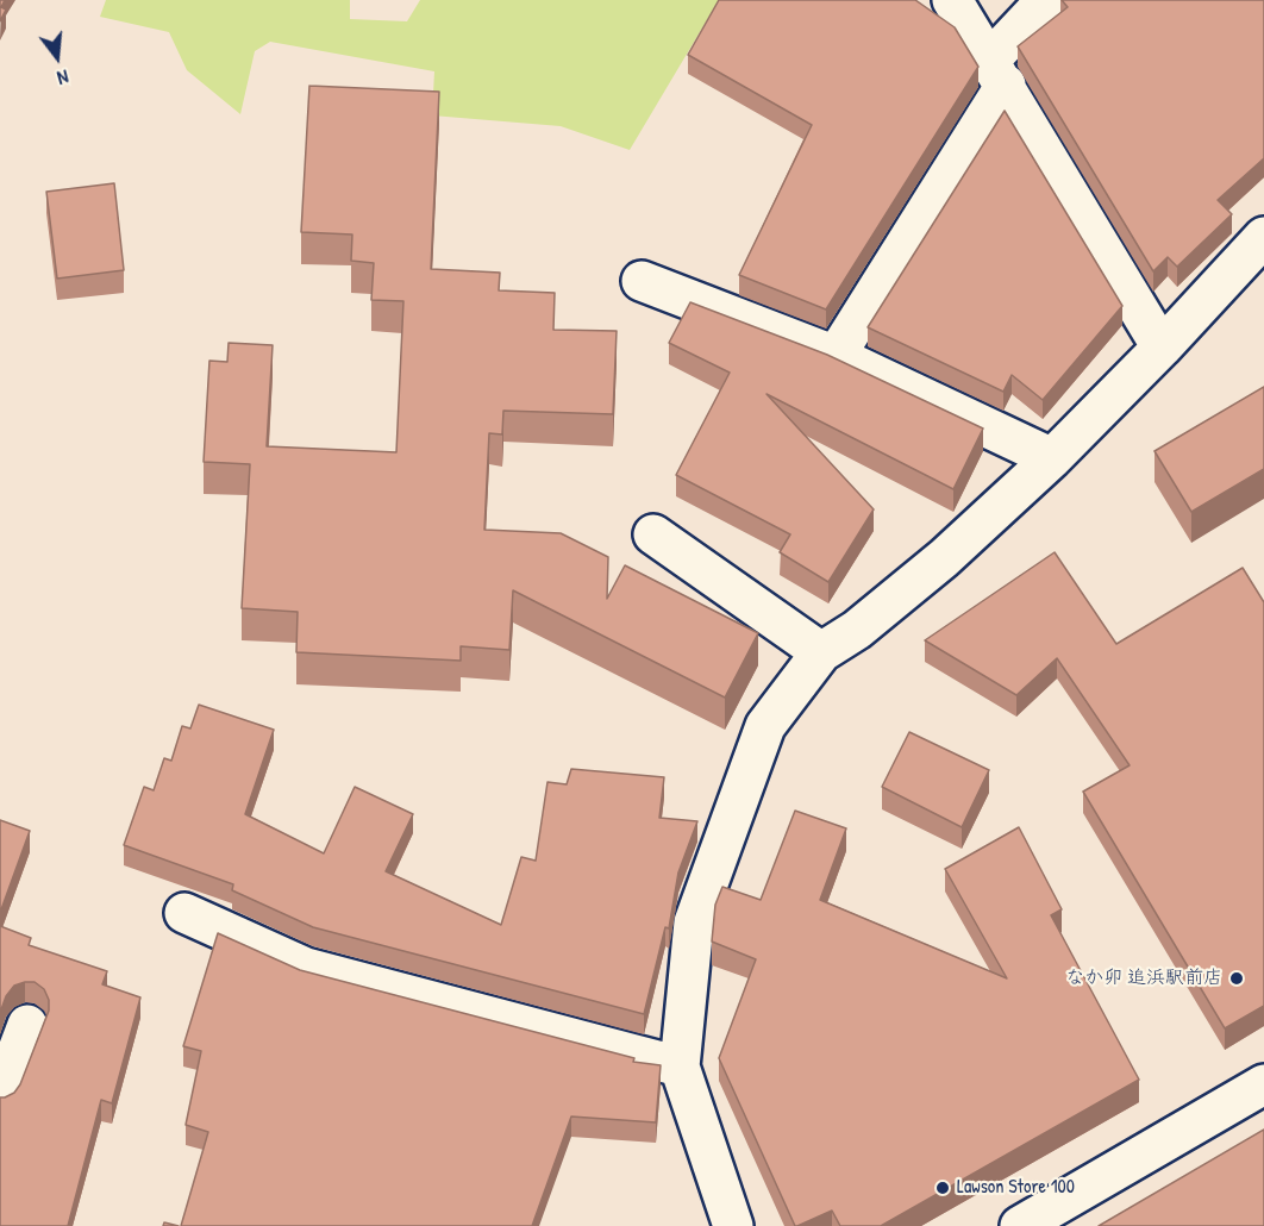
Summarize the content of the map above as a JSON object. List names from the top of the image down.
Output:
{
  "places": ["なか卯 追浜駅前店", "Lawson Store 100"],
  "north": "bottom"
}
